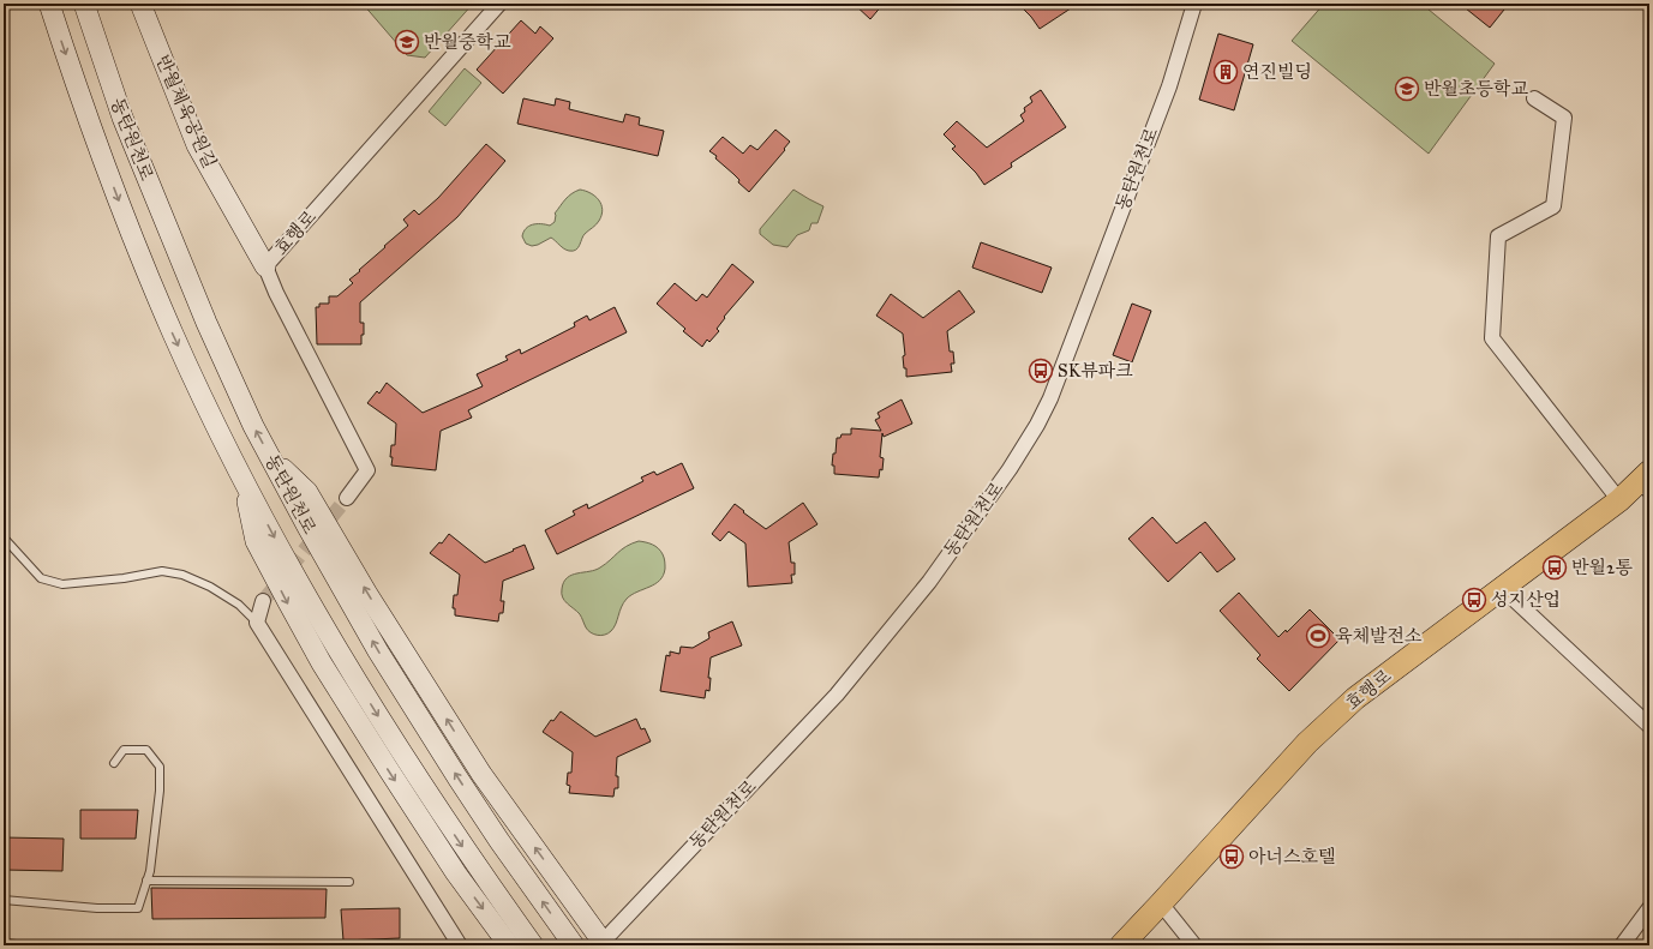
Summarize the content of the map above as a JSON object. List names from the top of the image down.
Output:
{
  "streets": {
    "main road": ["반월체육공원길", "동탄원천로", "효행로"]
  },
  "crossings": [
    ["반월체육공원길", "효행로"]
  ],
  "places": {
    "school or university": ["반월중학교", "반월초등학교"],
    "building": ["연진빌딩"],
    "bus stop": [
      "SK뷰파크",
      "반월2통",
      "성지산업",
      "아너스호텔"
    ],
    "sports": ["육체발전소"]
  }
}
